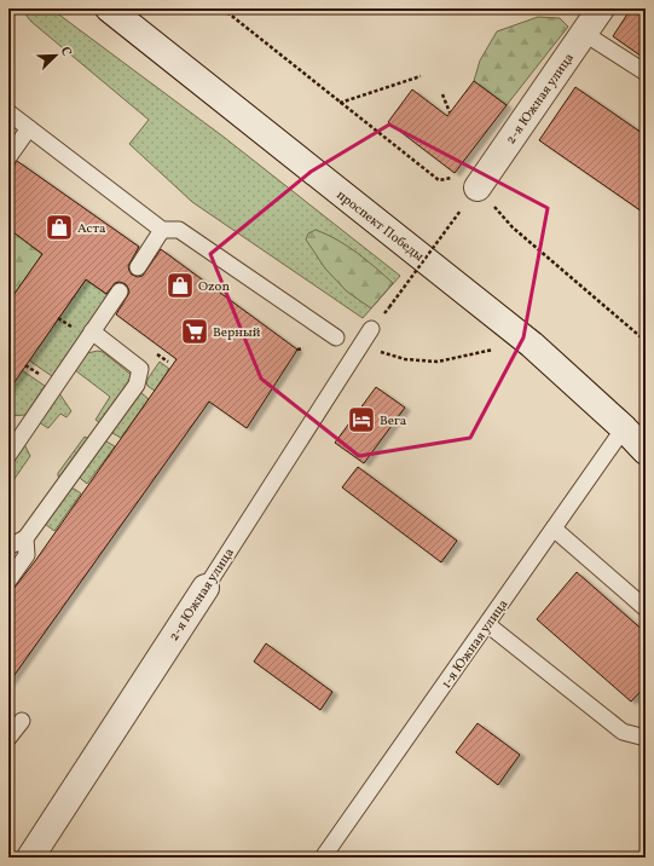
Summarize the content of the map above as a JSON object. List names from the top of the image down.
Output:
{
  "streets": {
    "street": ["2-я Южная улица", "проспект Победы"],
    "lane": ["1-я Южная улица"]
  },
  "crossings": [
    ["проспект Победы", "1-я Южная улица"]
  ],
  "places": {
    "shop": ["Аста", "Ozon"],
    "supermarket": ["Верный"],
    "hotel": ["Вега"]
  },
  "north": "top right"
}
